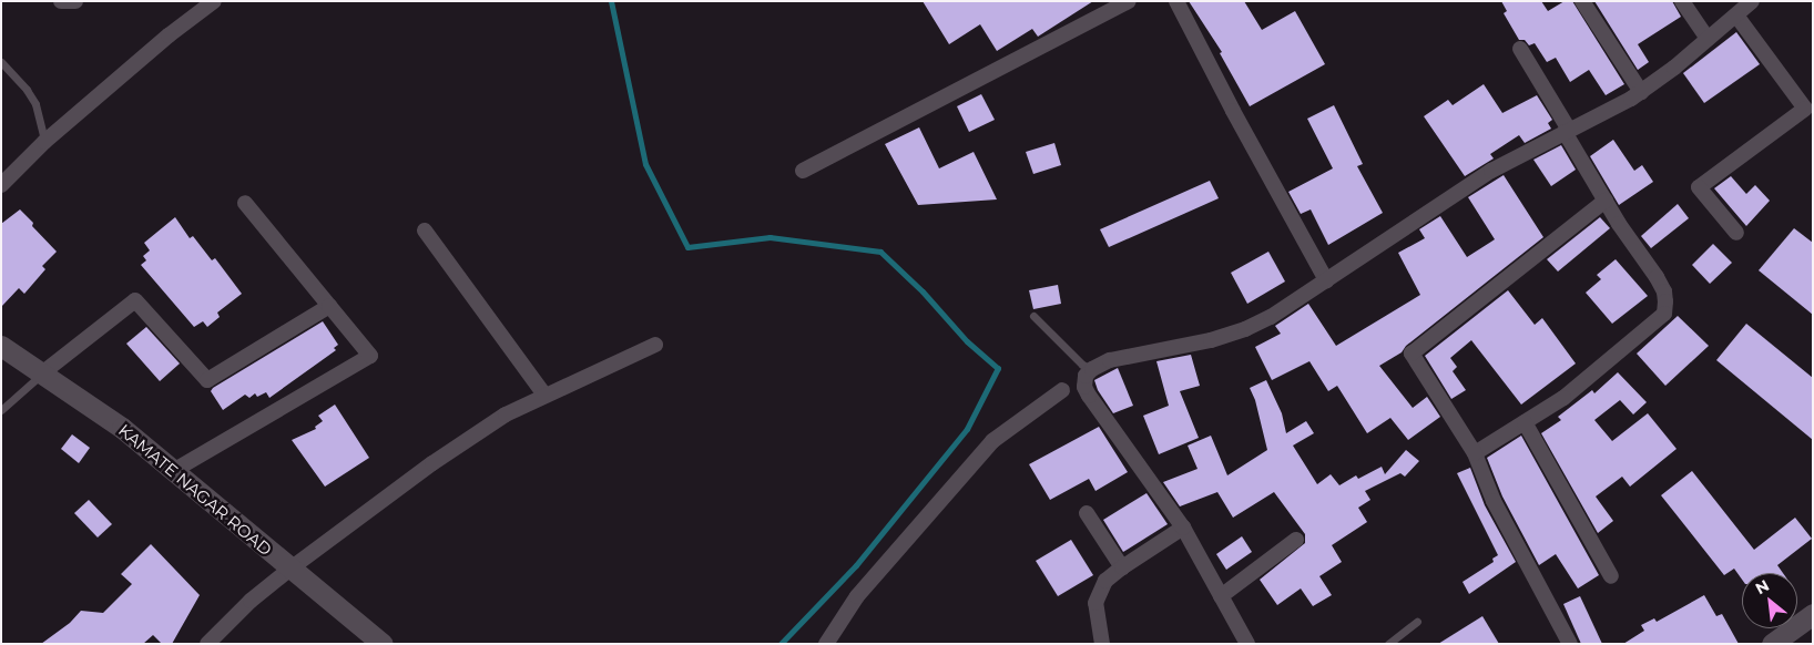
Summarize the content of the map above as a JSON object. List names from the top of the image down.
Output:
{
  "streets": {
    "street": ["KAMATE NAGAR ROAD"]
  },
  "north": "top left"
}
